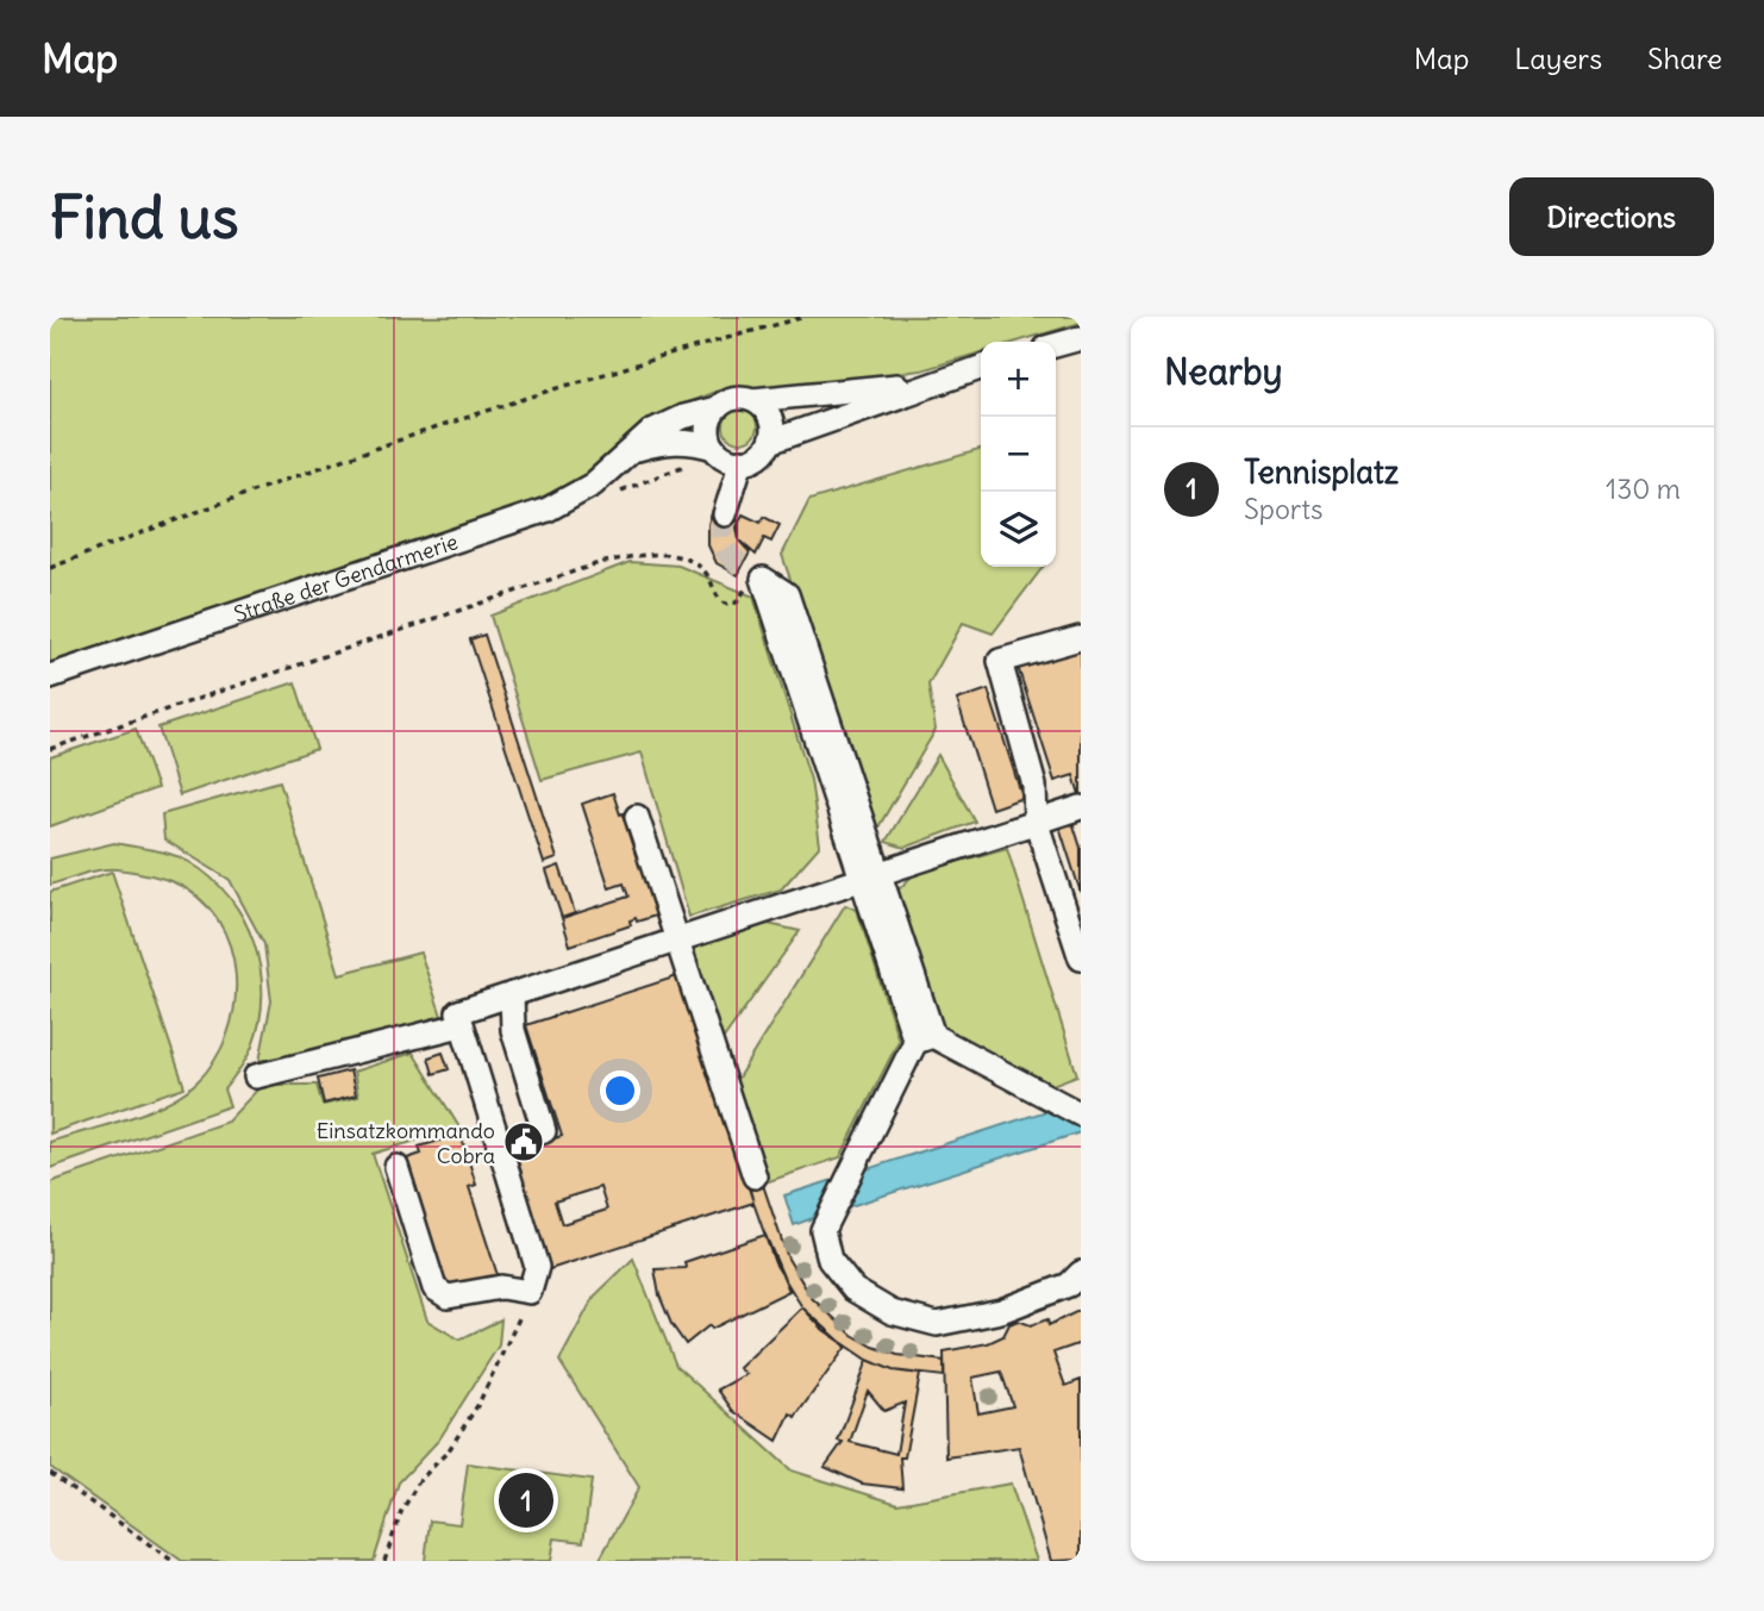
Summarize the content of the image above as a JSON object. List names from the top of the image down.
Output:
{
  "streets": {
    "street": ["Straße der Gendarmerie"]
  },
  "places": {
    "public building": ["Einsatzkommando Cobra"]
  },
  "page": {
    "header": "Map",
    "nav": ["Map", "Layers", "Share"],
    "buttons": "Directions",
    "title": "Find us",
    "heading": "Nearby",
    "map_buttons": ["+", "−"],
    "list": [
      {
        "mark": "1",
        "name": "Tennisplatz",
        "note": "Sports",
        "value": "130 m"
      }
    ],
    "pins": "1"
  }
}
